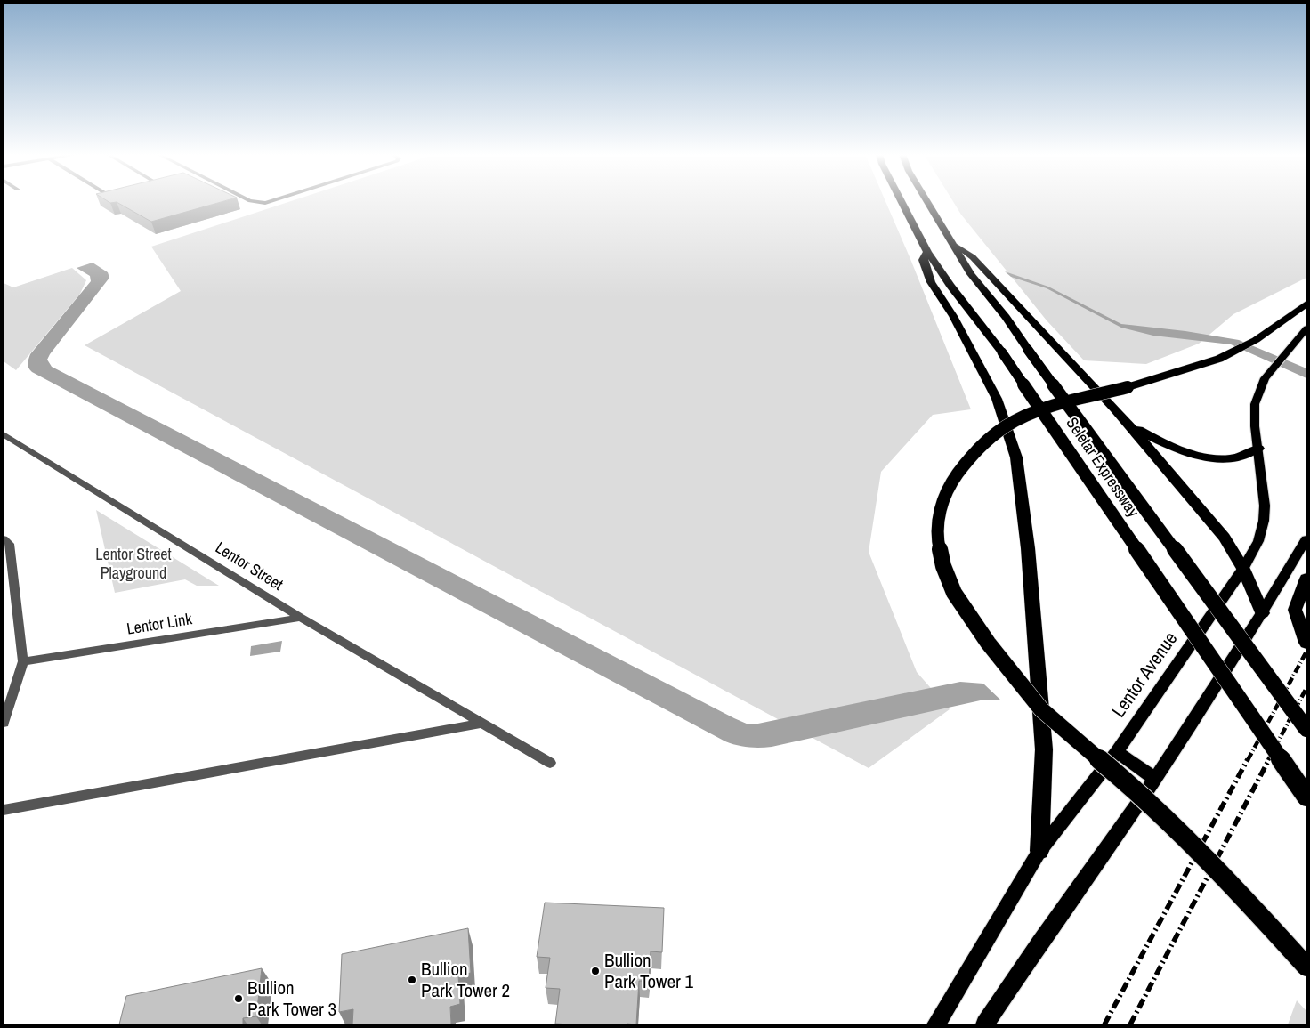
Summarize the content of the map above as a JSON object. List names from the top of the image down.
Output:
{
  "streets": {
    "highway": ["Seletar Expressway"],
    "main road": ["Lentor Avenue"],
    "street": ["Lentor Street", "Lentor Link"]
  },
  "crossings": [
    ["Lentor Street", "Lentor Link"]
  ],
  "parks": ["Lentor Street Playground"],
  "places": ["Bullion Park Tower 1", "Bullion Park Tower 2", "Bullion Park Tower 3"]
}
